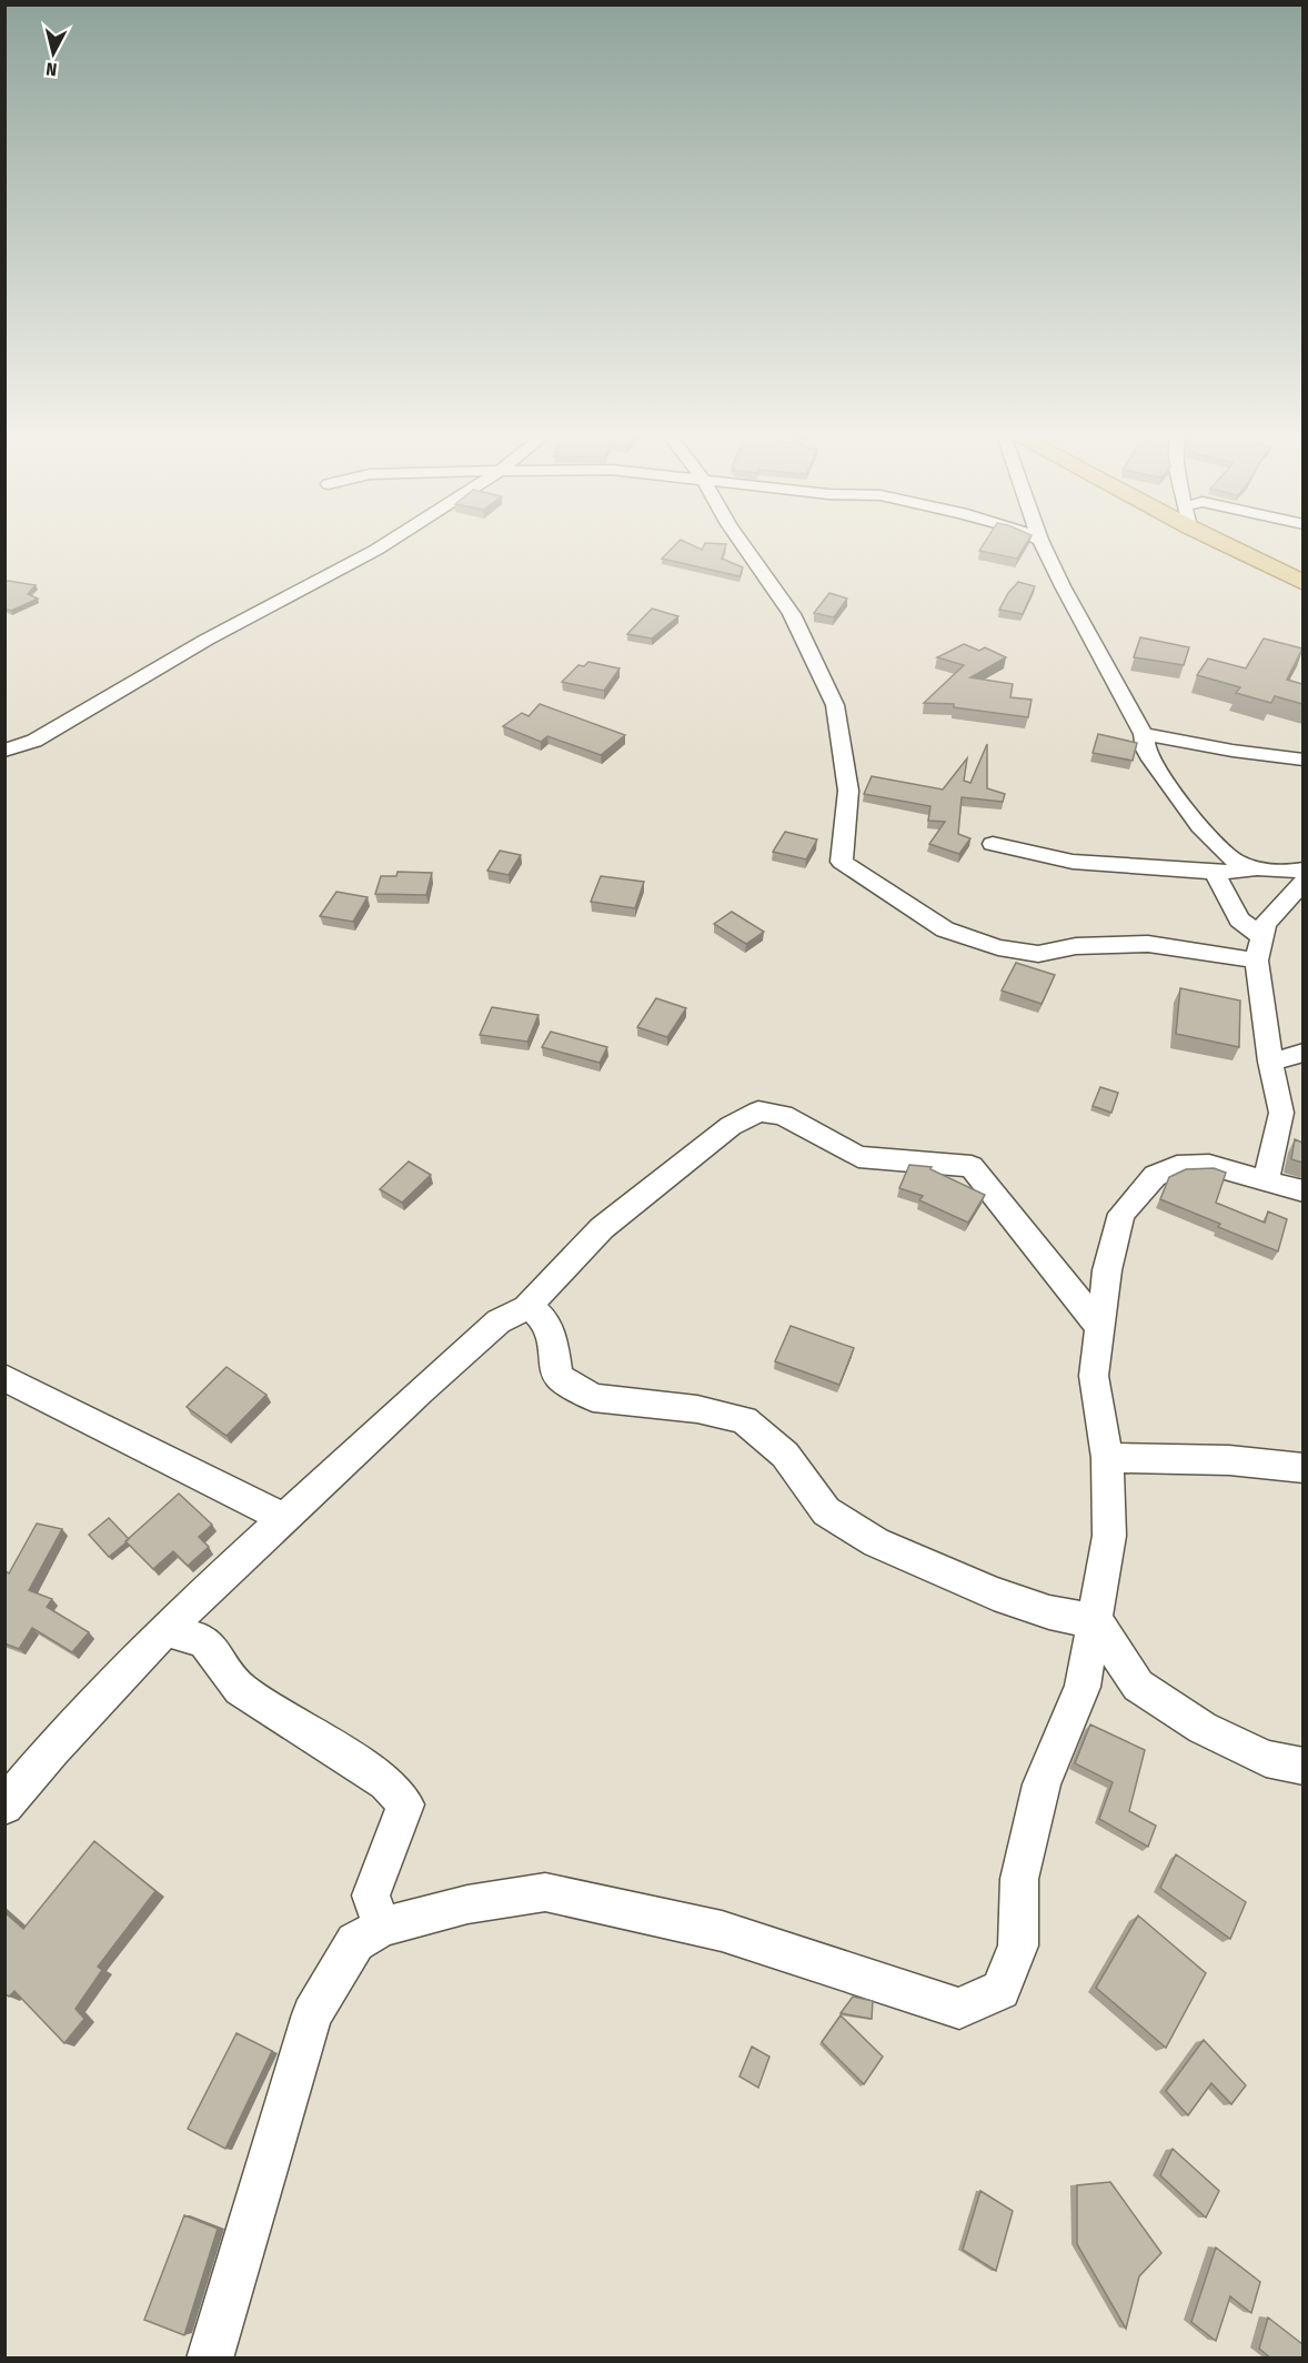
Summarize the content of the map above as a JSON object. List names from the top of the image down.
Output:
{
  "north": "bottom"
}
